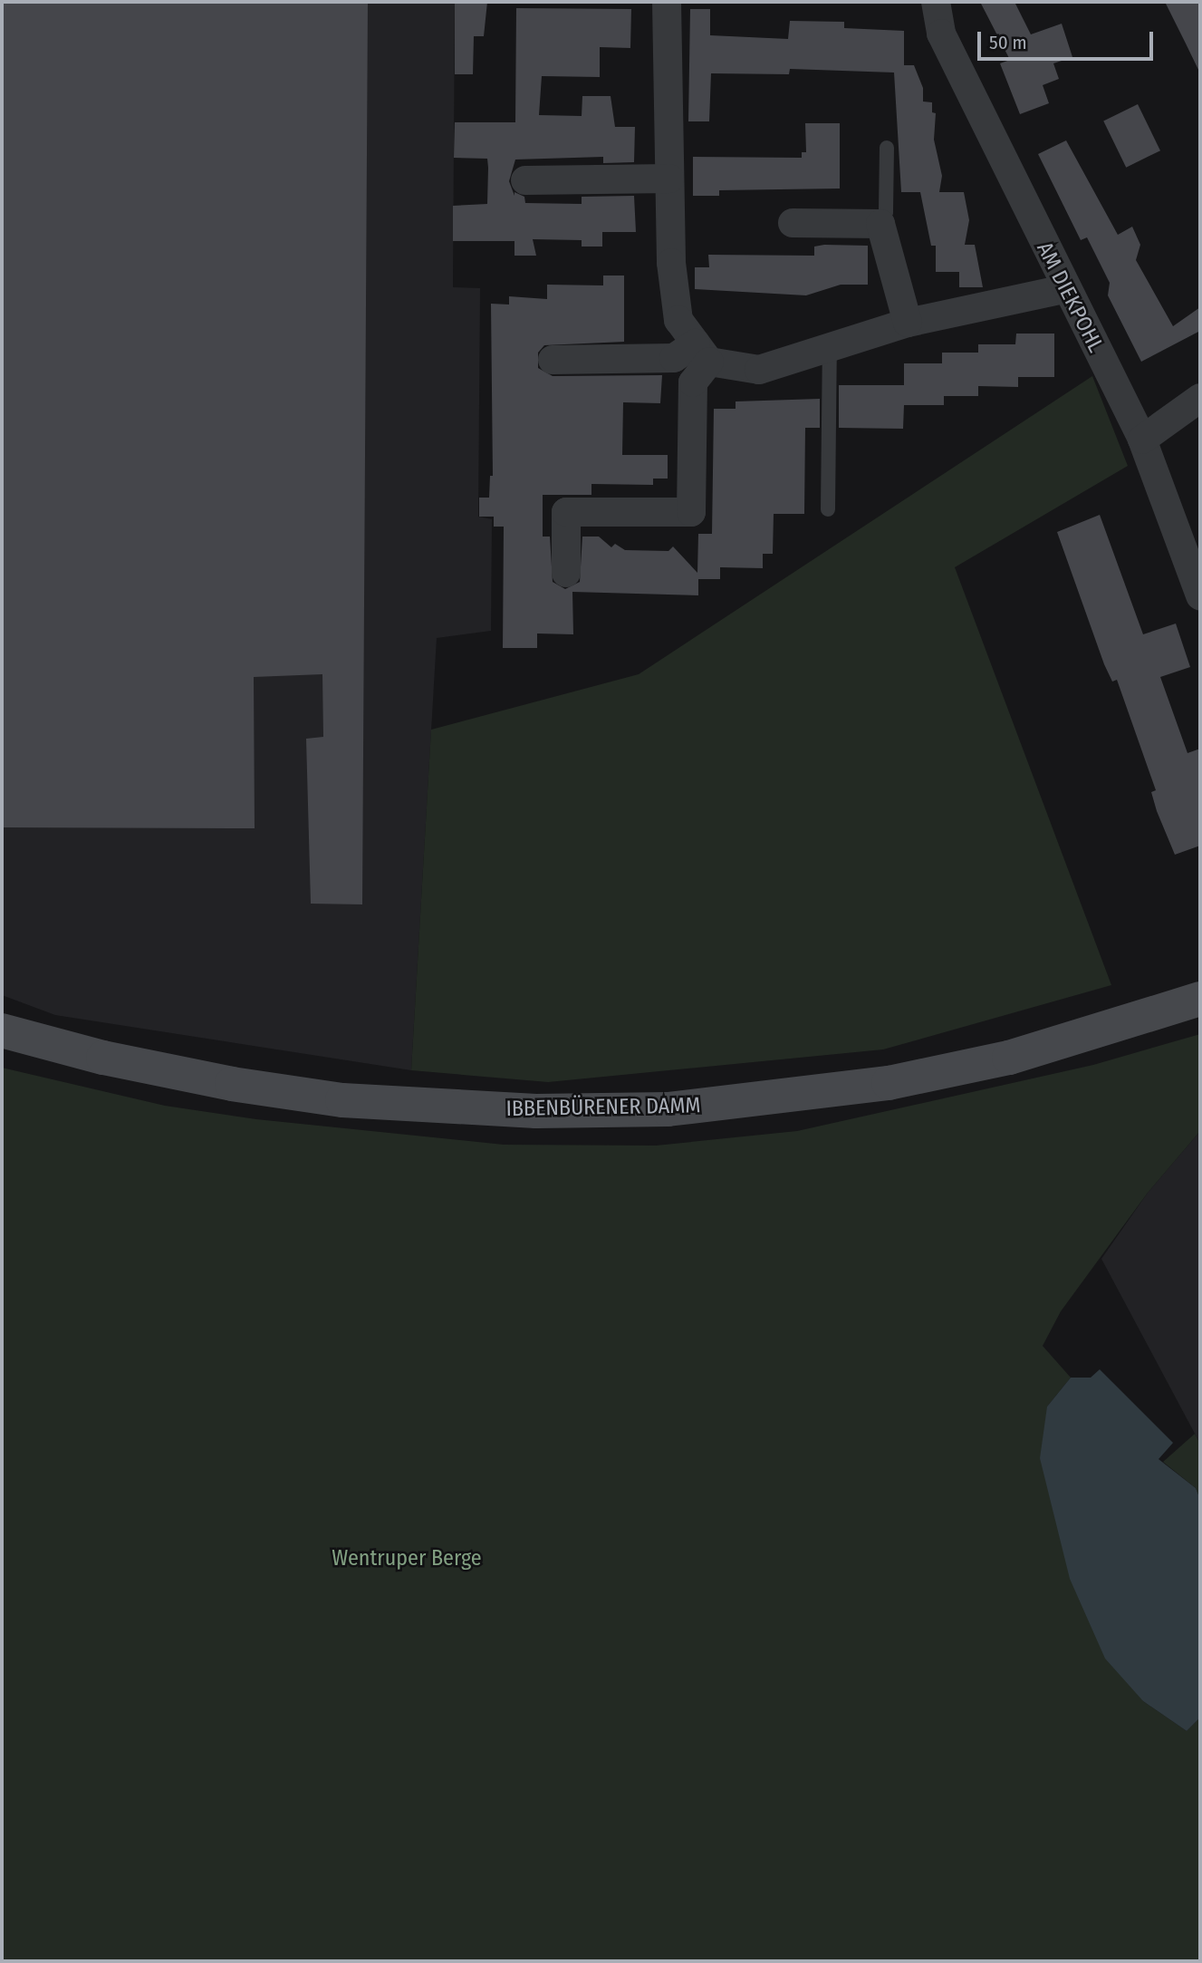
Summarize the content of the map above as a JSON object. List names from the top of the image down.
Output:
{
  "streets": {
    "main road": ["IBBENBÜRENER DAMM"],
    "street": ["AM DIEKPOHL"]
  },
  "parks": ["Wentruper Berge"],
  "scale_bar": "50 m"
}
